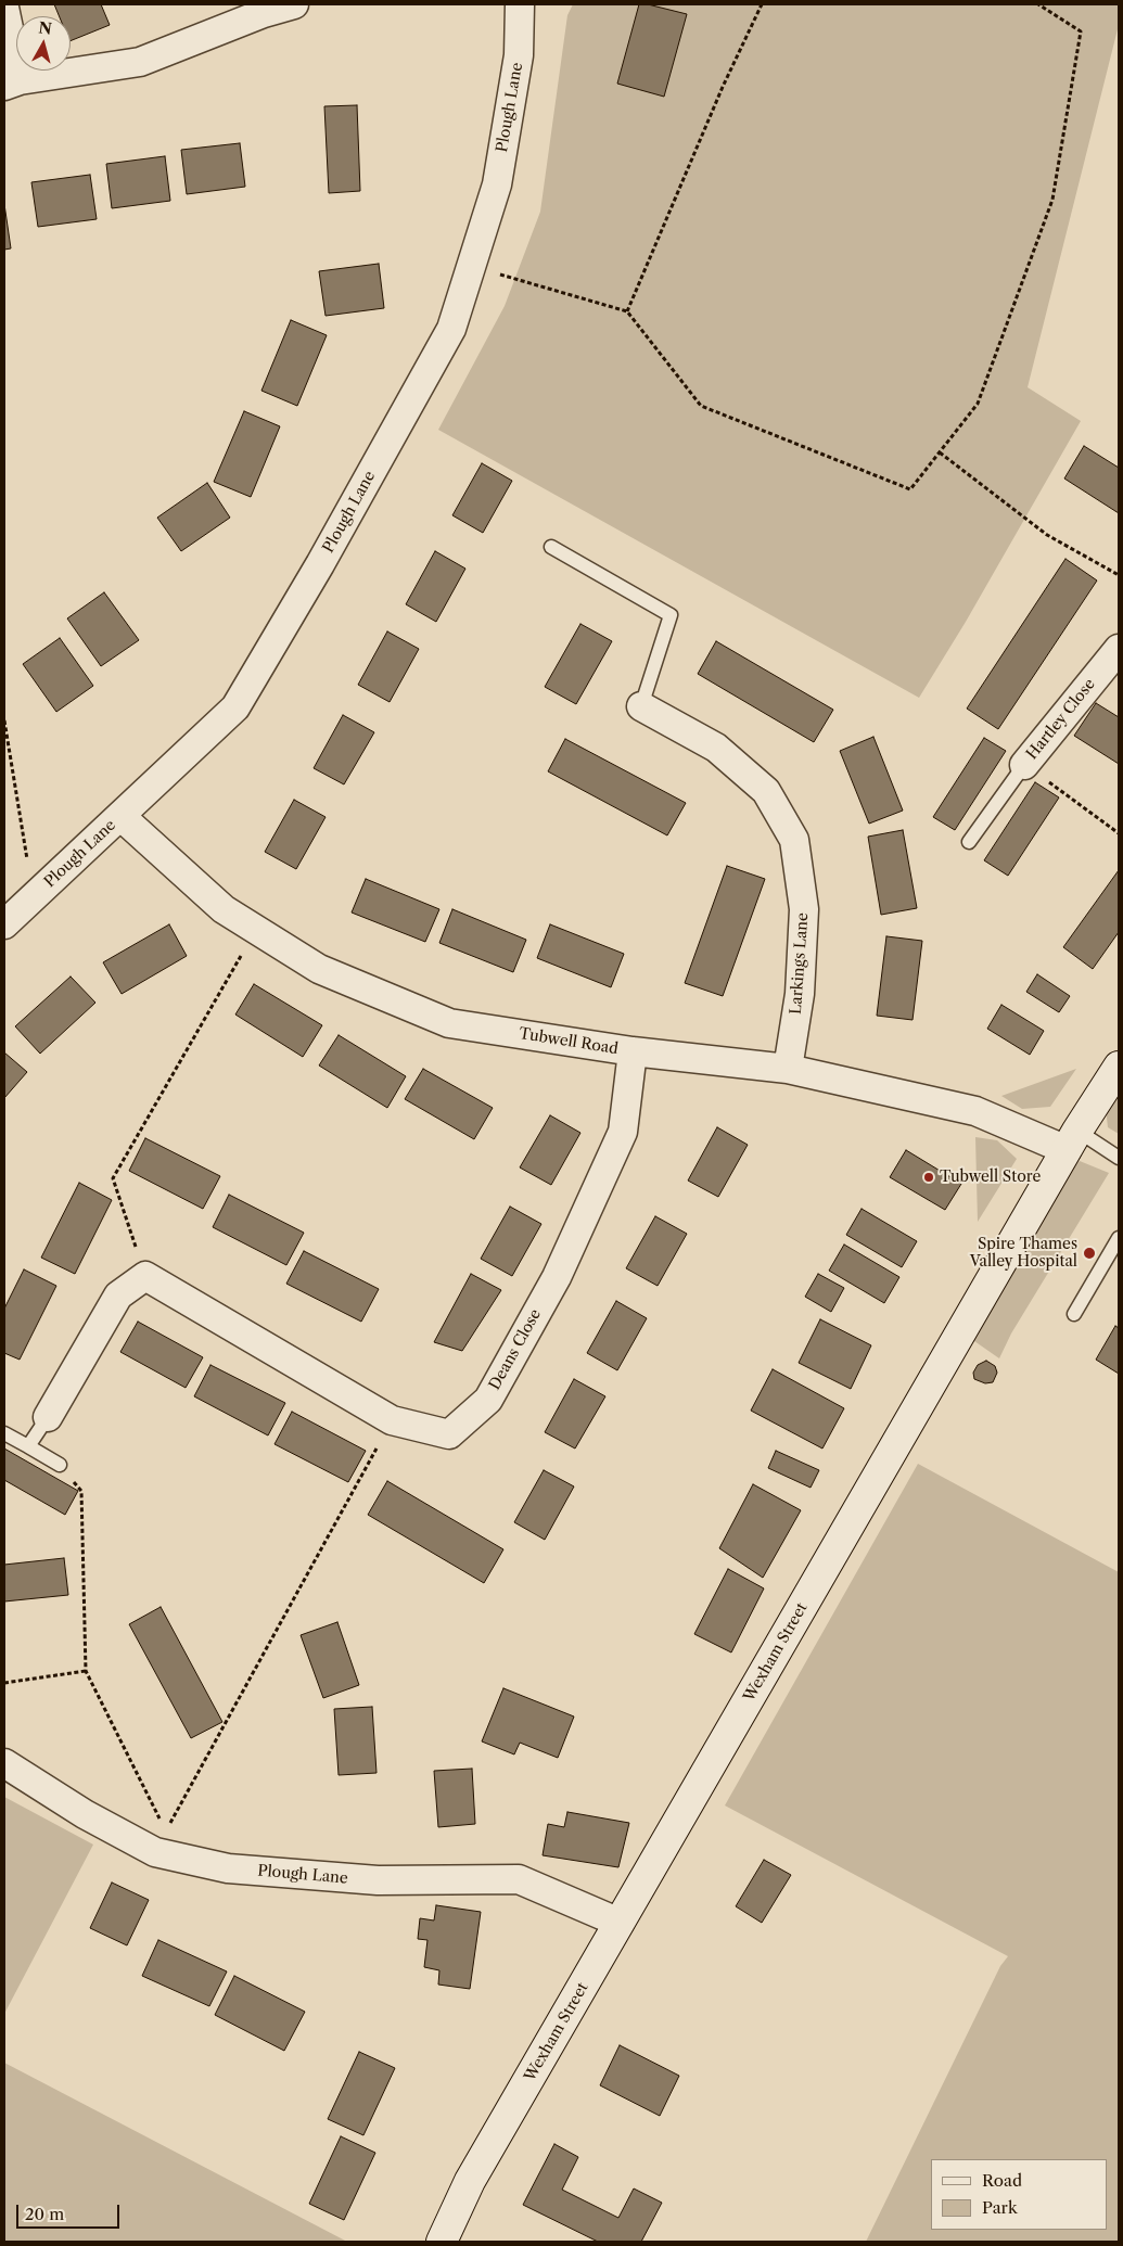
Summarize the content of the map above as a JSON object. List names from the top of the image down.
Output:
{
  "streets": {
    "street": [
      "Plough Lane",
      "Hartley Close",
      "Larkings Lane",
      "Tubwell Road",
      "Deans Close",
      "Wexham Street"
    ]
  },
  "crossings": [
    ["Plough Lane", "Tubwell Road"],
    ["Plough Lane", "Wexham Street"],
    ["Larkings Lane", "Tubwell Road"],
    ["Tubwell Road", "Deans Close"],
    ["Tubwell Road", "Wexham Street"]
  ],
  "places": ["Tubwell Store", "Spire Thames Valley Hospital"],
  "legend": ["Road", "Park"],
  "scale_bar": "20 m",
  "north": "top"
}
